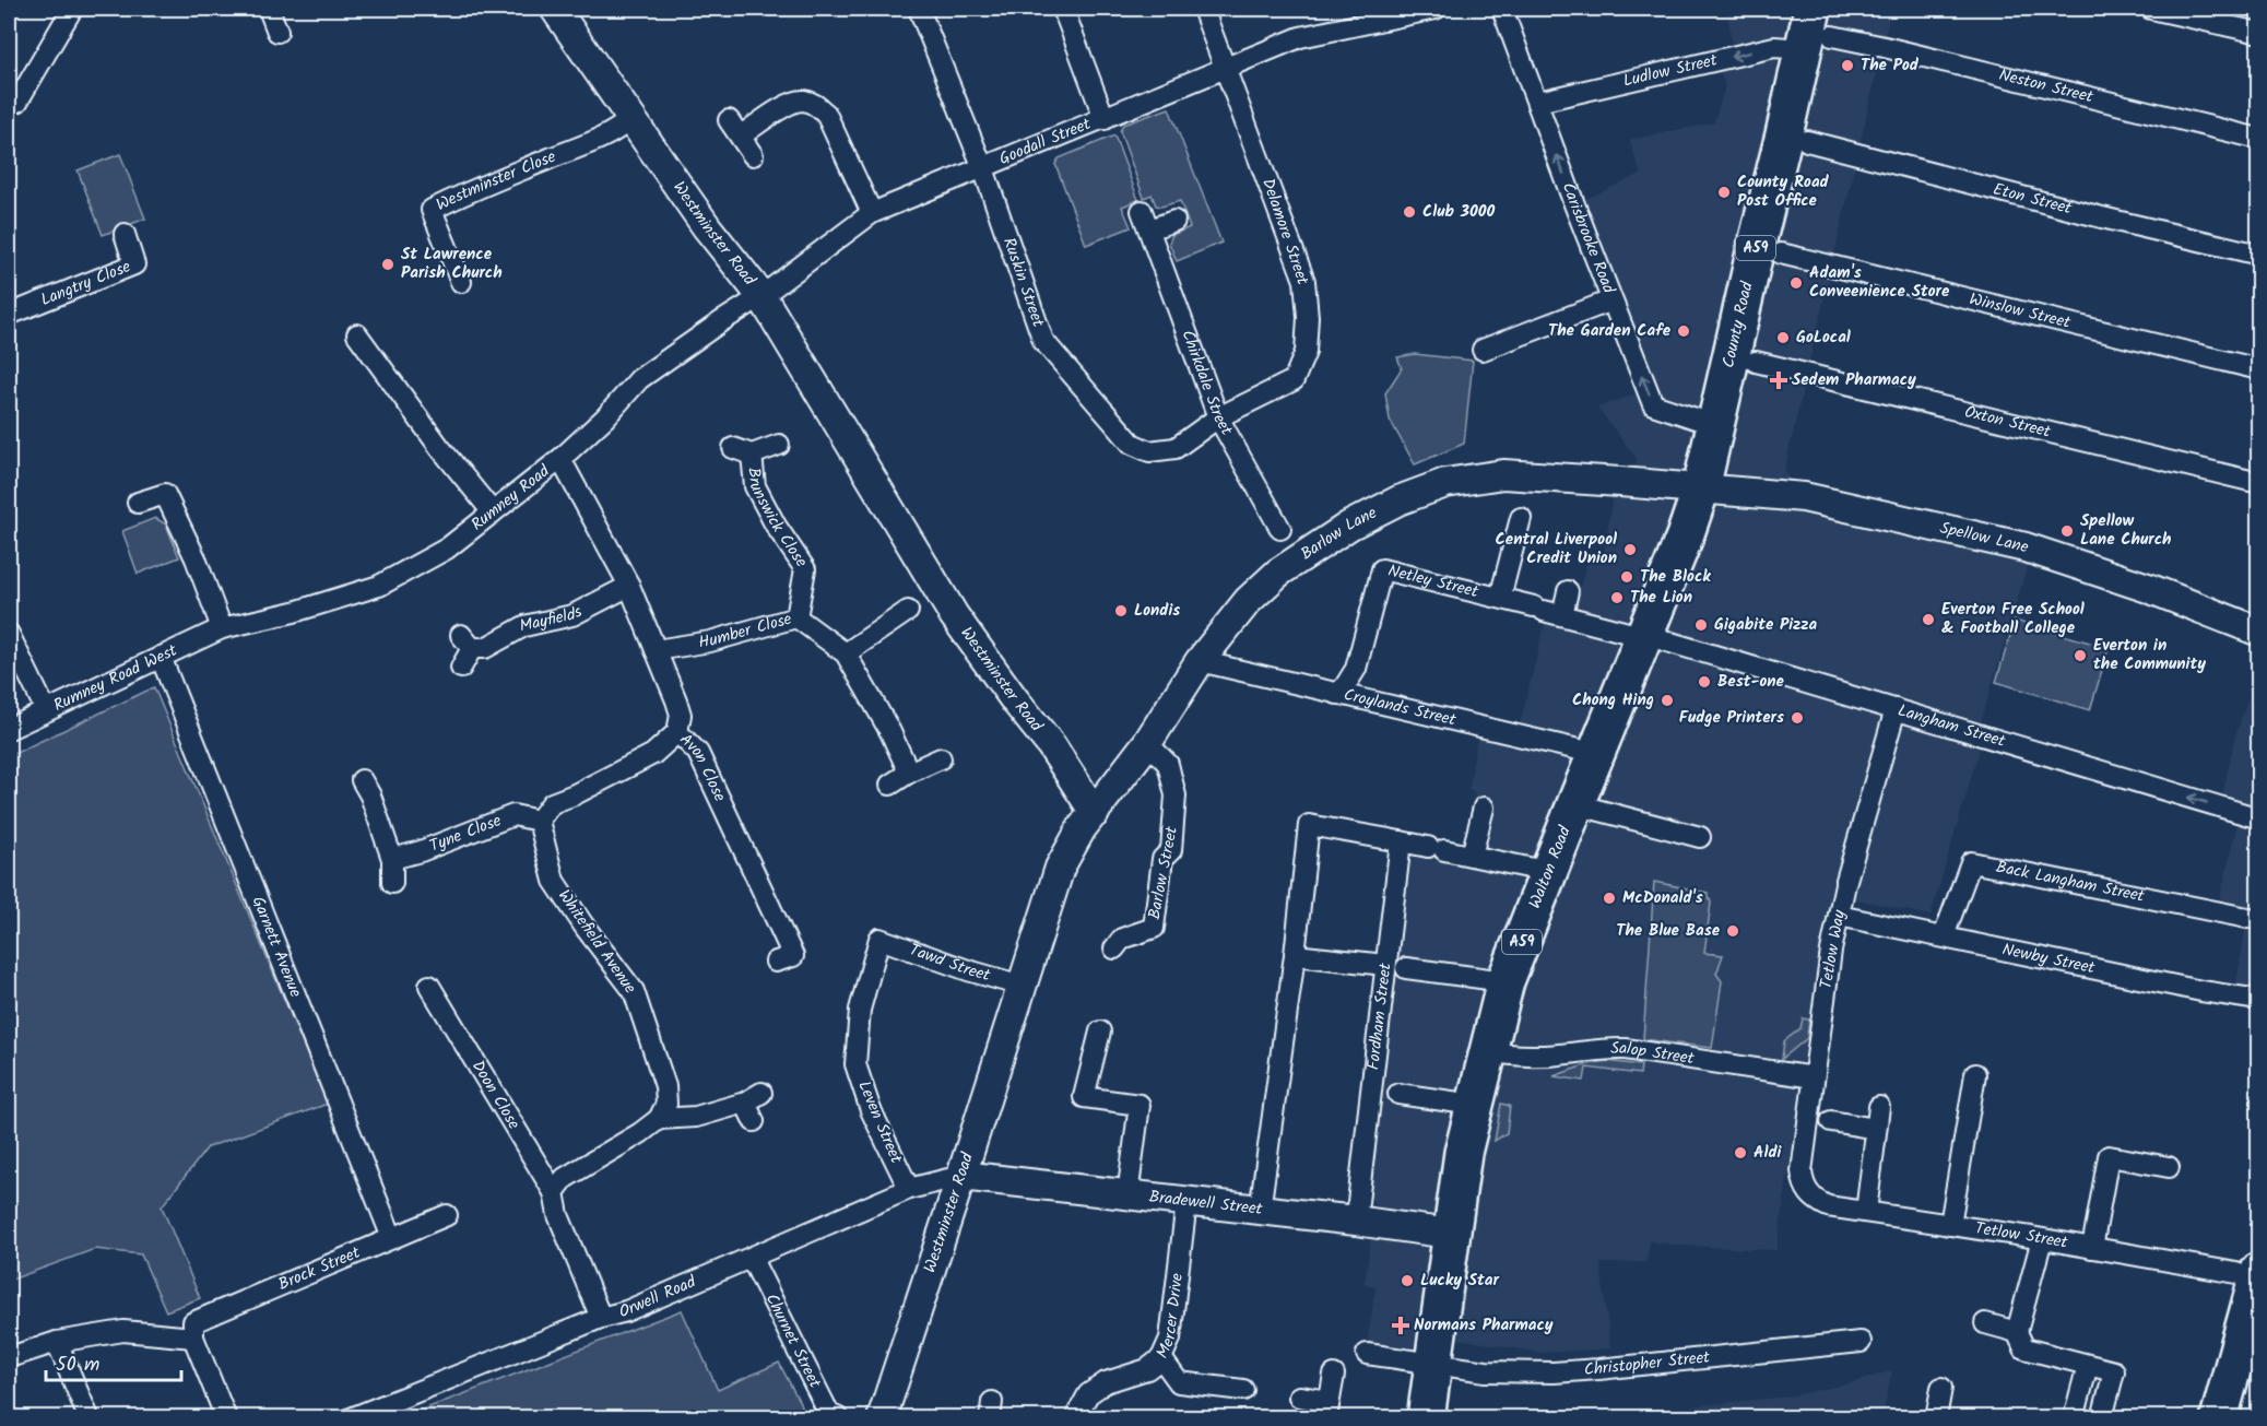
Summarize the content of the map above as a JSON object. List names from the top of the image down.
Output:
{
  "streets": {
    "highway": ["A59", "County Road", "Walton Road"],
    "street": [
      "Ludlow Street",
      "Neston Street",
      "Goodall Street",
      "Westminster Close",
      "Eton Street",
      "Delamore Street",
      "Westminster Road",
      "Carisbrooke Road",
      "Langtry Close",
      "Ruskin Street",
      "Winslow Street",
      "Chirkdale Street",
      "Oxton Street",
      "Rumney Road",
      "Brunswick Close",
      "Barlow Lane",
      "Spellow Lane",
      "Netley Street",
      "Mayfields",
      "Humber Close",
      "Rumney Road West",
      "Croylands Street",
      "Langham Street",
      "Avon Close",
      "Tyne Close",
      "Barlow Street",
      "Back Langham Street",
      "Whitefield Avenue",
      "Garnett Avenue",
      "Tetlow Way",
      "Newby Street",
      "Tawd Street",
      "Fordham Street",
      "Salop Street",
      "Doon Close",
      "Leven Street",
      "Bradewell Street",
      "Tetlow Street",
      "Brock Street",
      "Orwell Road",
      "Mercer Drive",
      "Churnet Street",
      "Christopher Street"
    ]
  },
  "crossings": [
    ["Ludlow Street", "Neston Street"],
    ["Ludlow Street", "Carisbrooke Road"],
    ["Ludlow Street", "County Road"],
    ["Neston Street", "County Road"],
    ["Goodall Street", "Delamore Street"],
    ["Goodall Street", "Westminster Road"],
    ["Goodall Street", "Ruskin Street"],
    ["Goodall Street", "Rumney Road"],
    ["Westminster Close", "Westminster Road"],
    ["Delamore Street", "Ruskin Street"],
    ["Delamore Street", "Chirkdale Street"],
    ["Westminster Road", "Rumney Road"],
    ["Westminster Road", "Barlow Lane"],
    ["Westminster Road", "Tawd Street"],
    ["Westminster Road", "Bradewell Street"],
    ["Westminster Road", "Orwell Road"],
    ["Carisbrooke Road", "County Road"],
    ["Ruskin Street", "Chirkdale Street"],
    ["County Road", "Barlow Lane"],
    ["County Road", "Spellow Lane"],
    ["County Road", "Walton Road"],
    ["Rumney Road", "Rumney Road West"],
    ["Rumney Road", "Avon Close"],
    ["Brunswick Close", "Humber Close"],
    ["Barlow Lane", "Spellow Lane"],
    ["Barlow Lane", "Croylands Street"],
    ["Barlow Lane", "Walton Road"],
    ["Barlow Lane", "Barlow Street"],
    ["Spellow Lane", "Walton Road"],
    ["Netley Street", "Croylands Street"],
    ["Netley Street", "Langham Street"],
    ["Netley Street", "Walton Road"],
    ["Mayfields", "Avon Close"],
    ["Humber Close", "Avon Close"],
    ["Rumney Road West", "Garnett Avenue"],
    ["Croylands Street", "Walton Road"],
    ["Langham Street", "Walton Road"],
    ["Langham Street", "Tetlow Way"],
    ["Tyne Close", "Whitefield Avenue"],
    ["Walton Road", "Salop Street"],
    ["Walton Road", "Bradewell Street"],
    ["Walton Road", "Christopher Street"],
    ["Back Langham Street", "Newby Street"],
    ["Garnett Avenue", "Brock Street"],
    ["Tetlow Way", "Newby Street"],
    ["Tetlow Way", "Salop Street"],
    ["Tetlow Way", "Tetlow Street"],
    ["Tawd Street", "Leven Street"],
    ["Fordham Street", "Bradewell Street"],
    ["Leven Street", "Orwell Road"],
    ["Bradewell Street", "Orwell Road"],
    ["Bradewell Street", "Mercer Drive"],
    ["Orwell Road", "Churnet Street"]
  ],
  "one_way": ["Ludlow Street", "Carisbrooke Road", "Langham Street"],
  "places": {
    "other": [
      "The Pod",
      "County Road Post Office",
      "Club 3000",
      "St Lawrence Parish Church",
      "Adam's Conveenience Store",
      "The Garden Cafe",
      "GoLocal",
      "Spellow Lane Church",
      "Central Liverpool Credit Union",
      "The Block",
      "The Lion",
      "Londis",
      "Everton Free School & Football College",
      "Gigabite Pizza",
      "Everton in the Community",
      "Best-one",
      "Chong Hing",
      "Fudge Printers",
      "McDonald's",
      "The Blue Base",
      "Aldi",
      "Lucky Star"
    ],
    "health": ["Sedem Pharmacy", "Normans Pharmacy"]
  },
  "scale_bar": "50 m"
}
